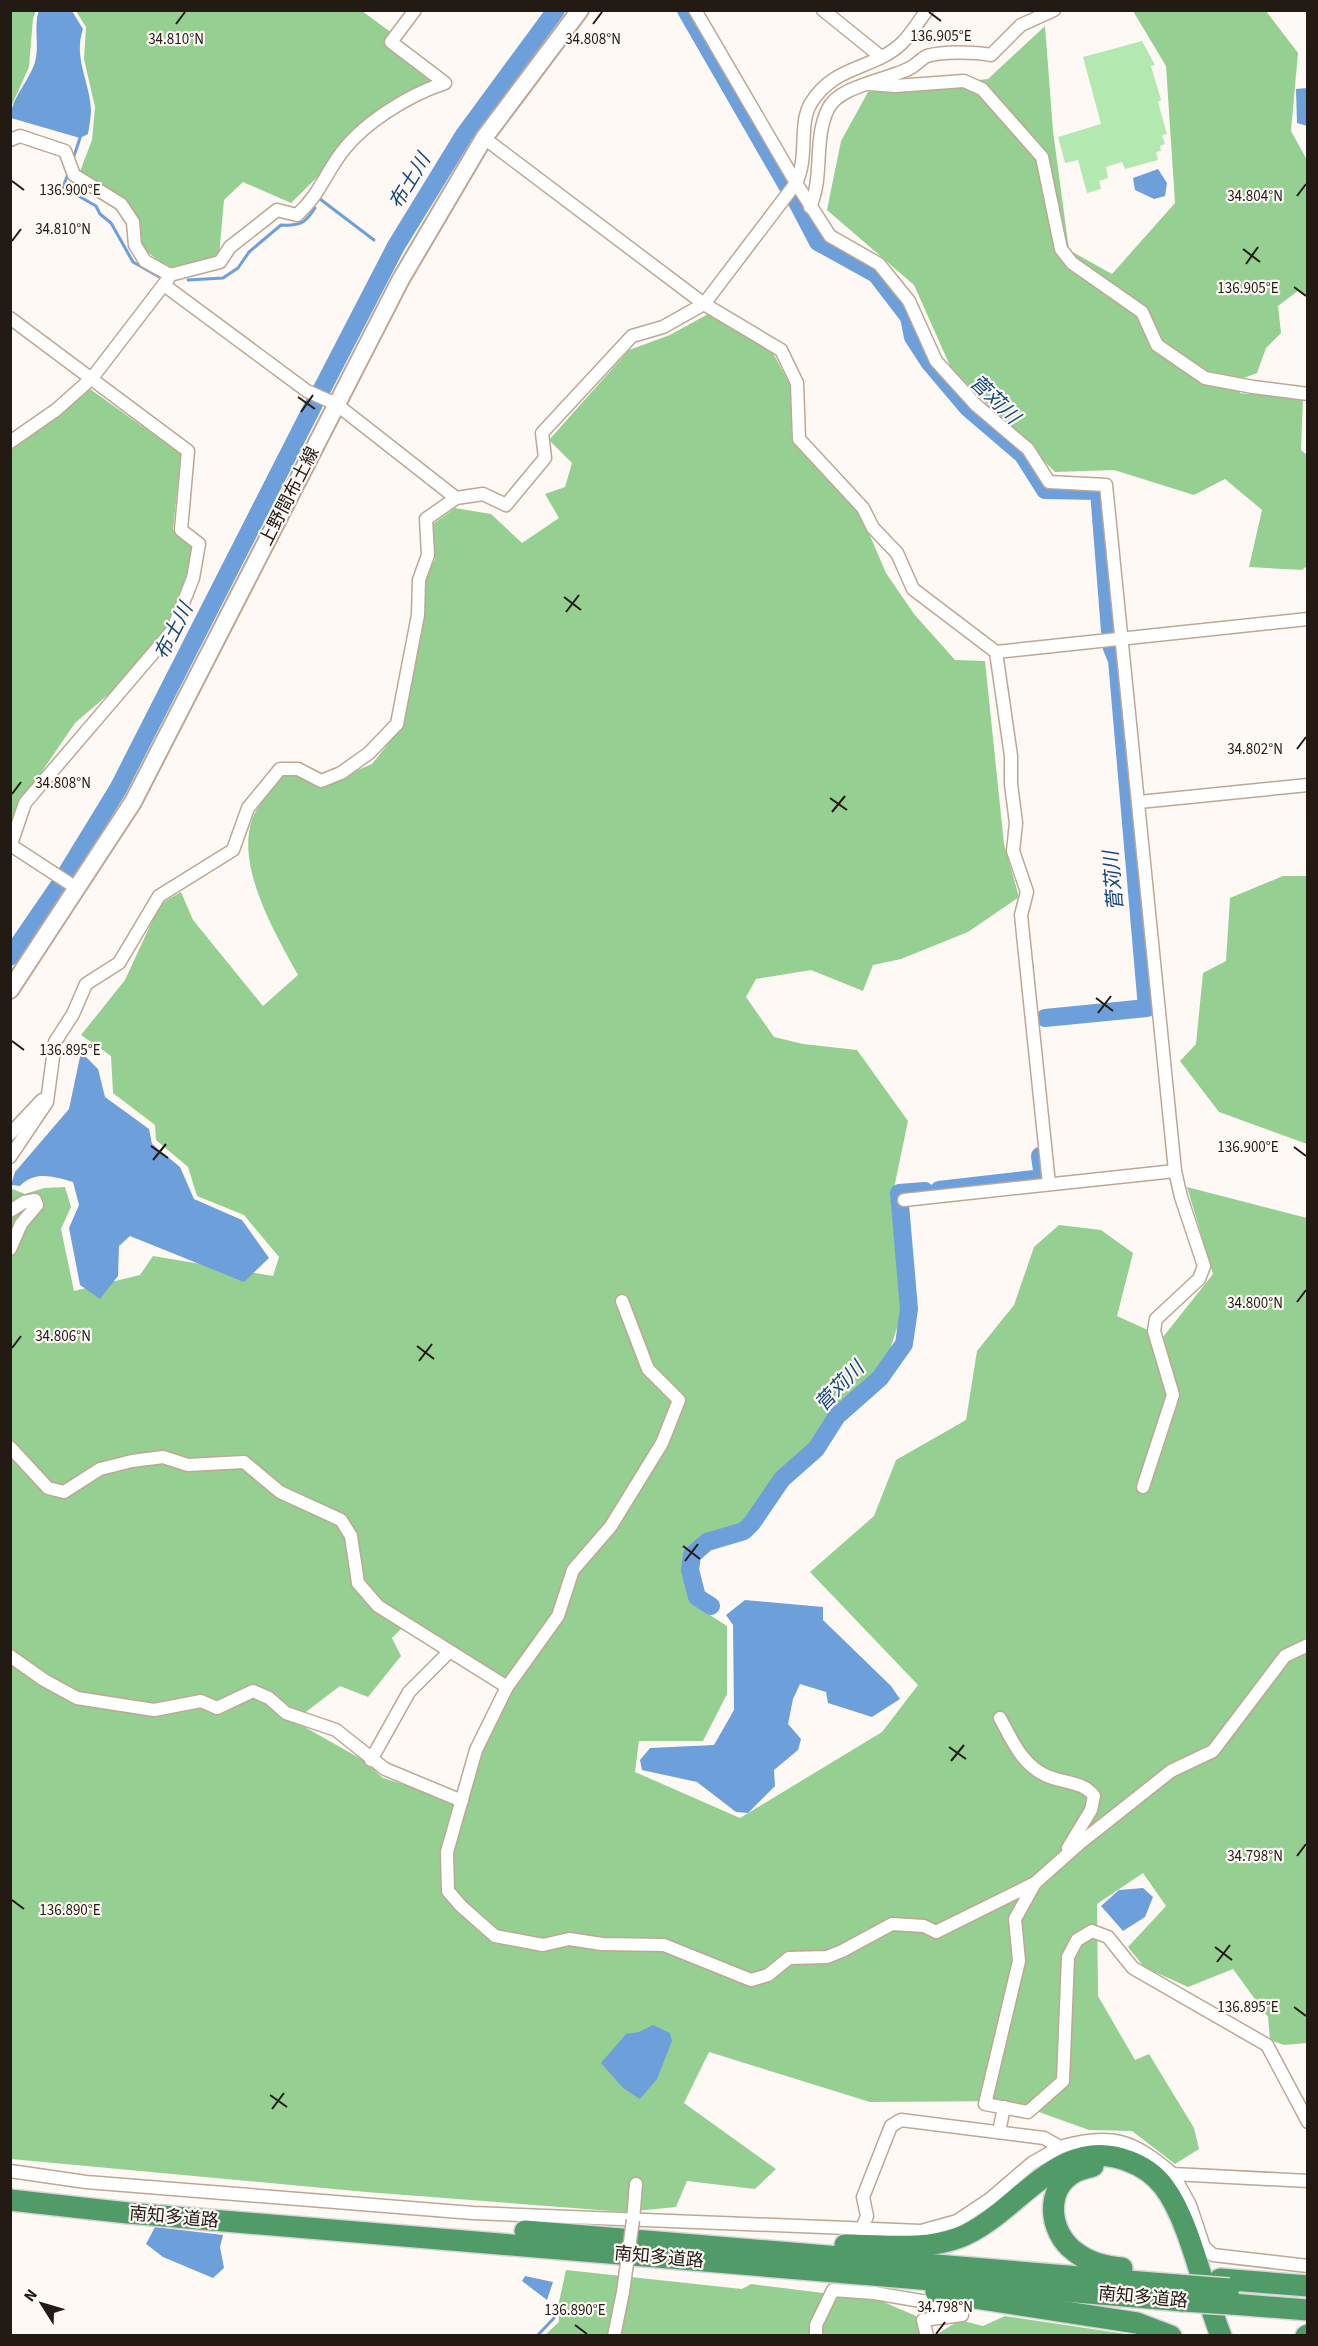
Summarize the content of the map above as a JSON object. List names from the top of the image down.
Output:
{
  "streets": {
    "highway": ["南知多道路"],
    "main road": ["上野間布土線"]
  },
  "water": ["布土川", "菅苅川"],
  "north": "top left",
  "coordinates": [
    "136.905°E",
    "34.810°N",
    "34.808°N",
    "136.900°E",
    "34.804°N",
    "34.802°N",
    "136.895°E",
    "34.800°N",
    "34.806°N",
    "34.798°N",
    "136.890°E"
  ]
}
